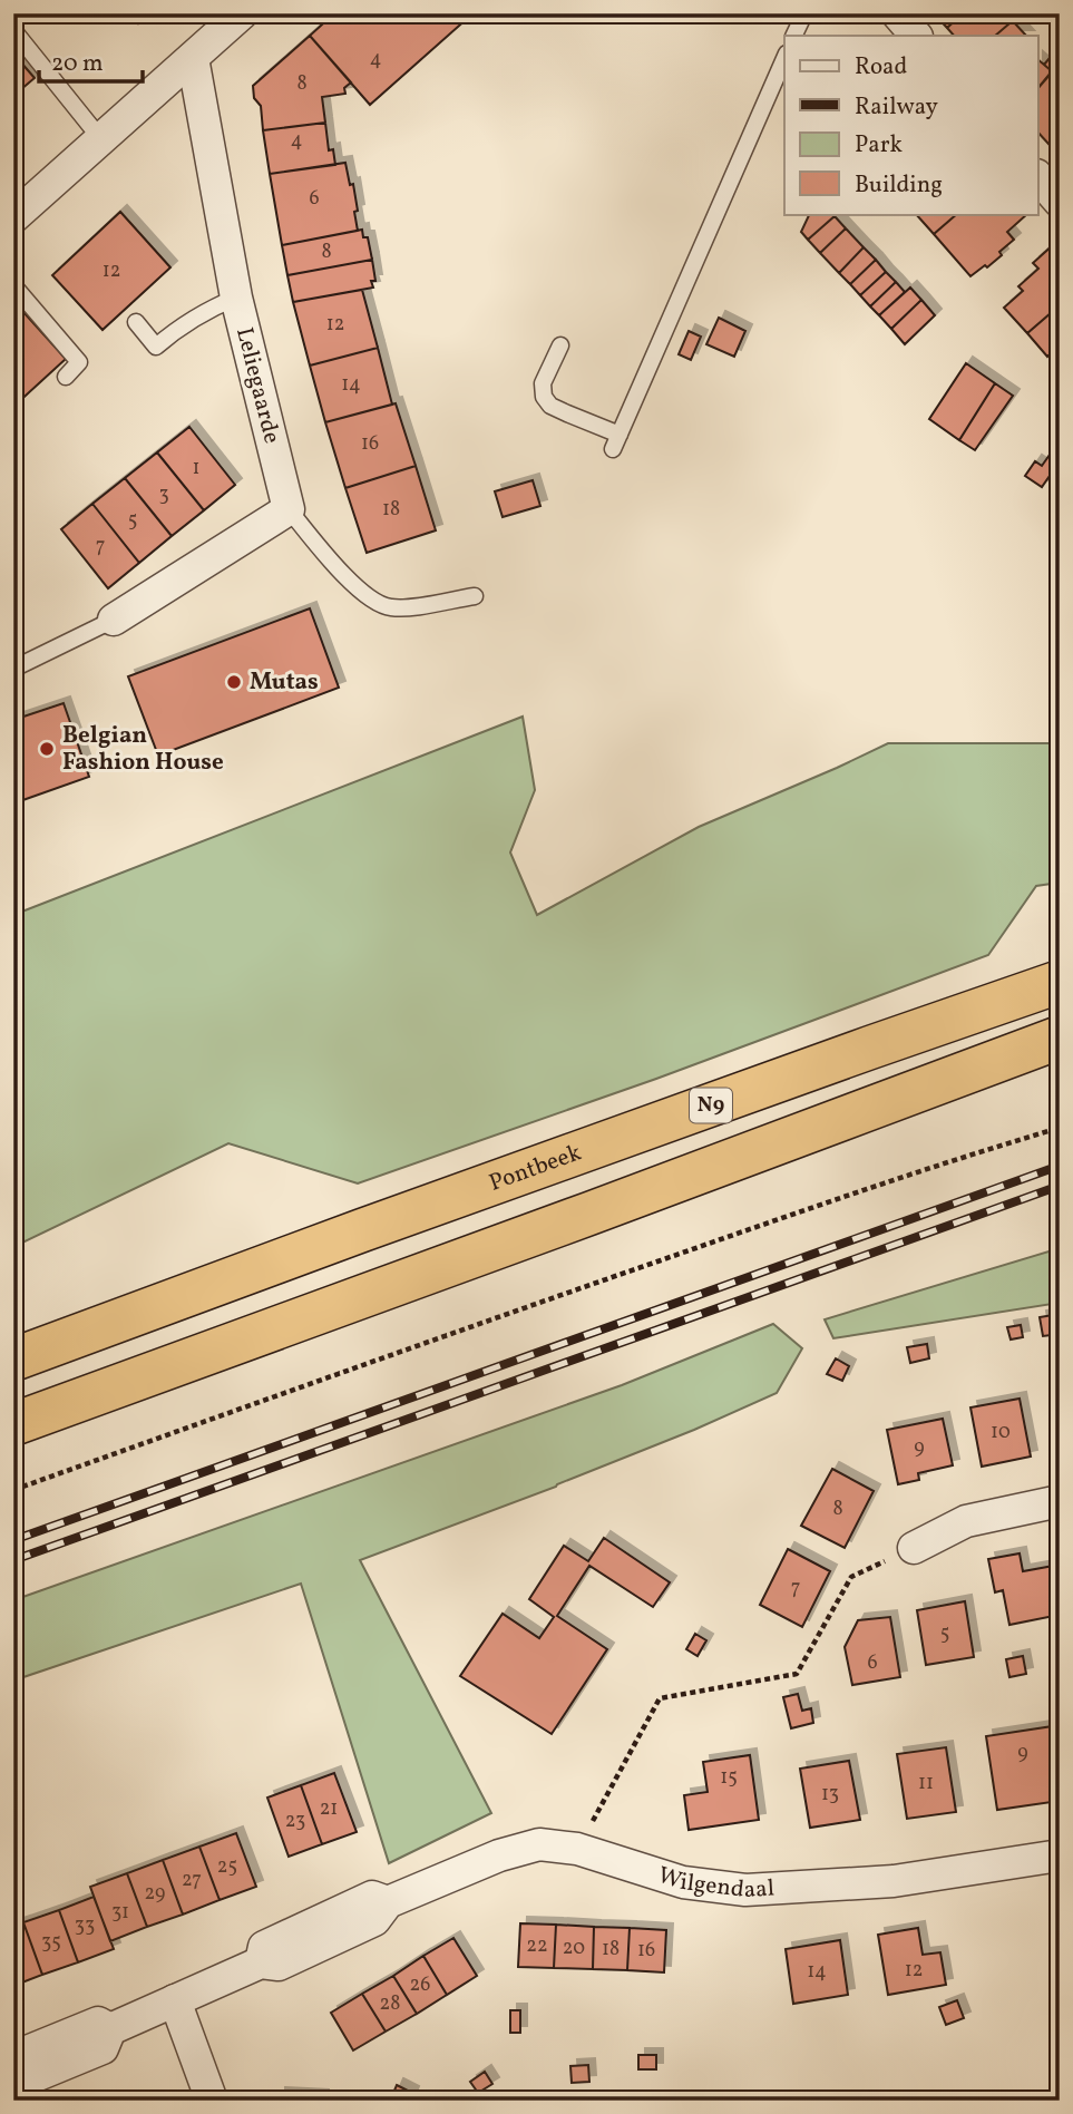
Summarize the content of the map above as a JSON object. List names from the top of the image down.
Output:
{
  "streets": {
    "highway": ["N9", "Pontbeek"],
    "street": ["Leliegaarde", "Wilgendaal"]
  },
  "places": ["Mutas", "Belgian Fashion House"],
  "house_numbers": [
    "4",
    "8",
    "4",
    "6",
    "8",
    "12",
    "12",
    "14",
    "16",
    "1",
    "3",
    "18",
    "5",
    "7",
    "10",
    "9",
    "8",
    "7",
    "5",
    "6",
    "9",
    "15",
    "11",
    "13",
    "21",
    "23",
    "25",
    "27",
    "29",
    "31",
    "33",
    "35",
    "22",
    "20",
    "18",
    "16",
    "12",
    "14",
    "26",
    "28"
  ],
  "legend": [
    "Road",
    "Railway",
    "Park",
    "Building"
  ],
  "scale_bar": "20 m"
}
